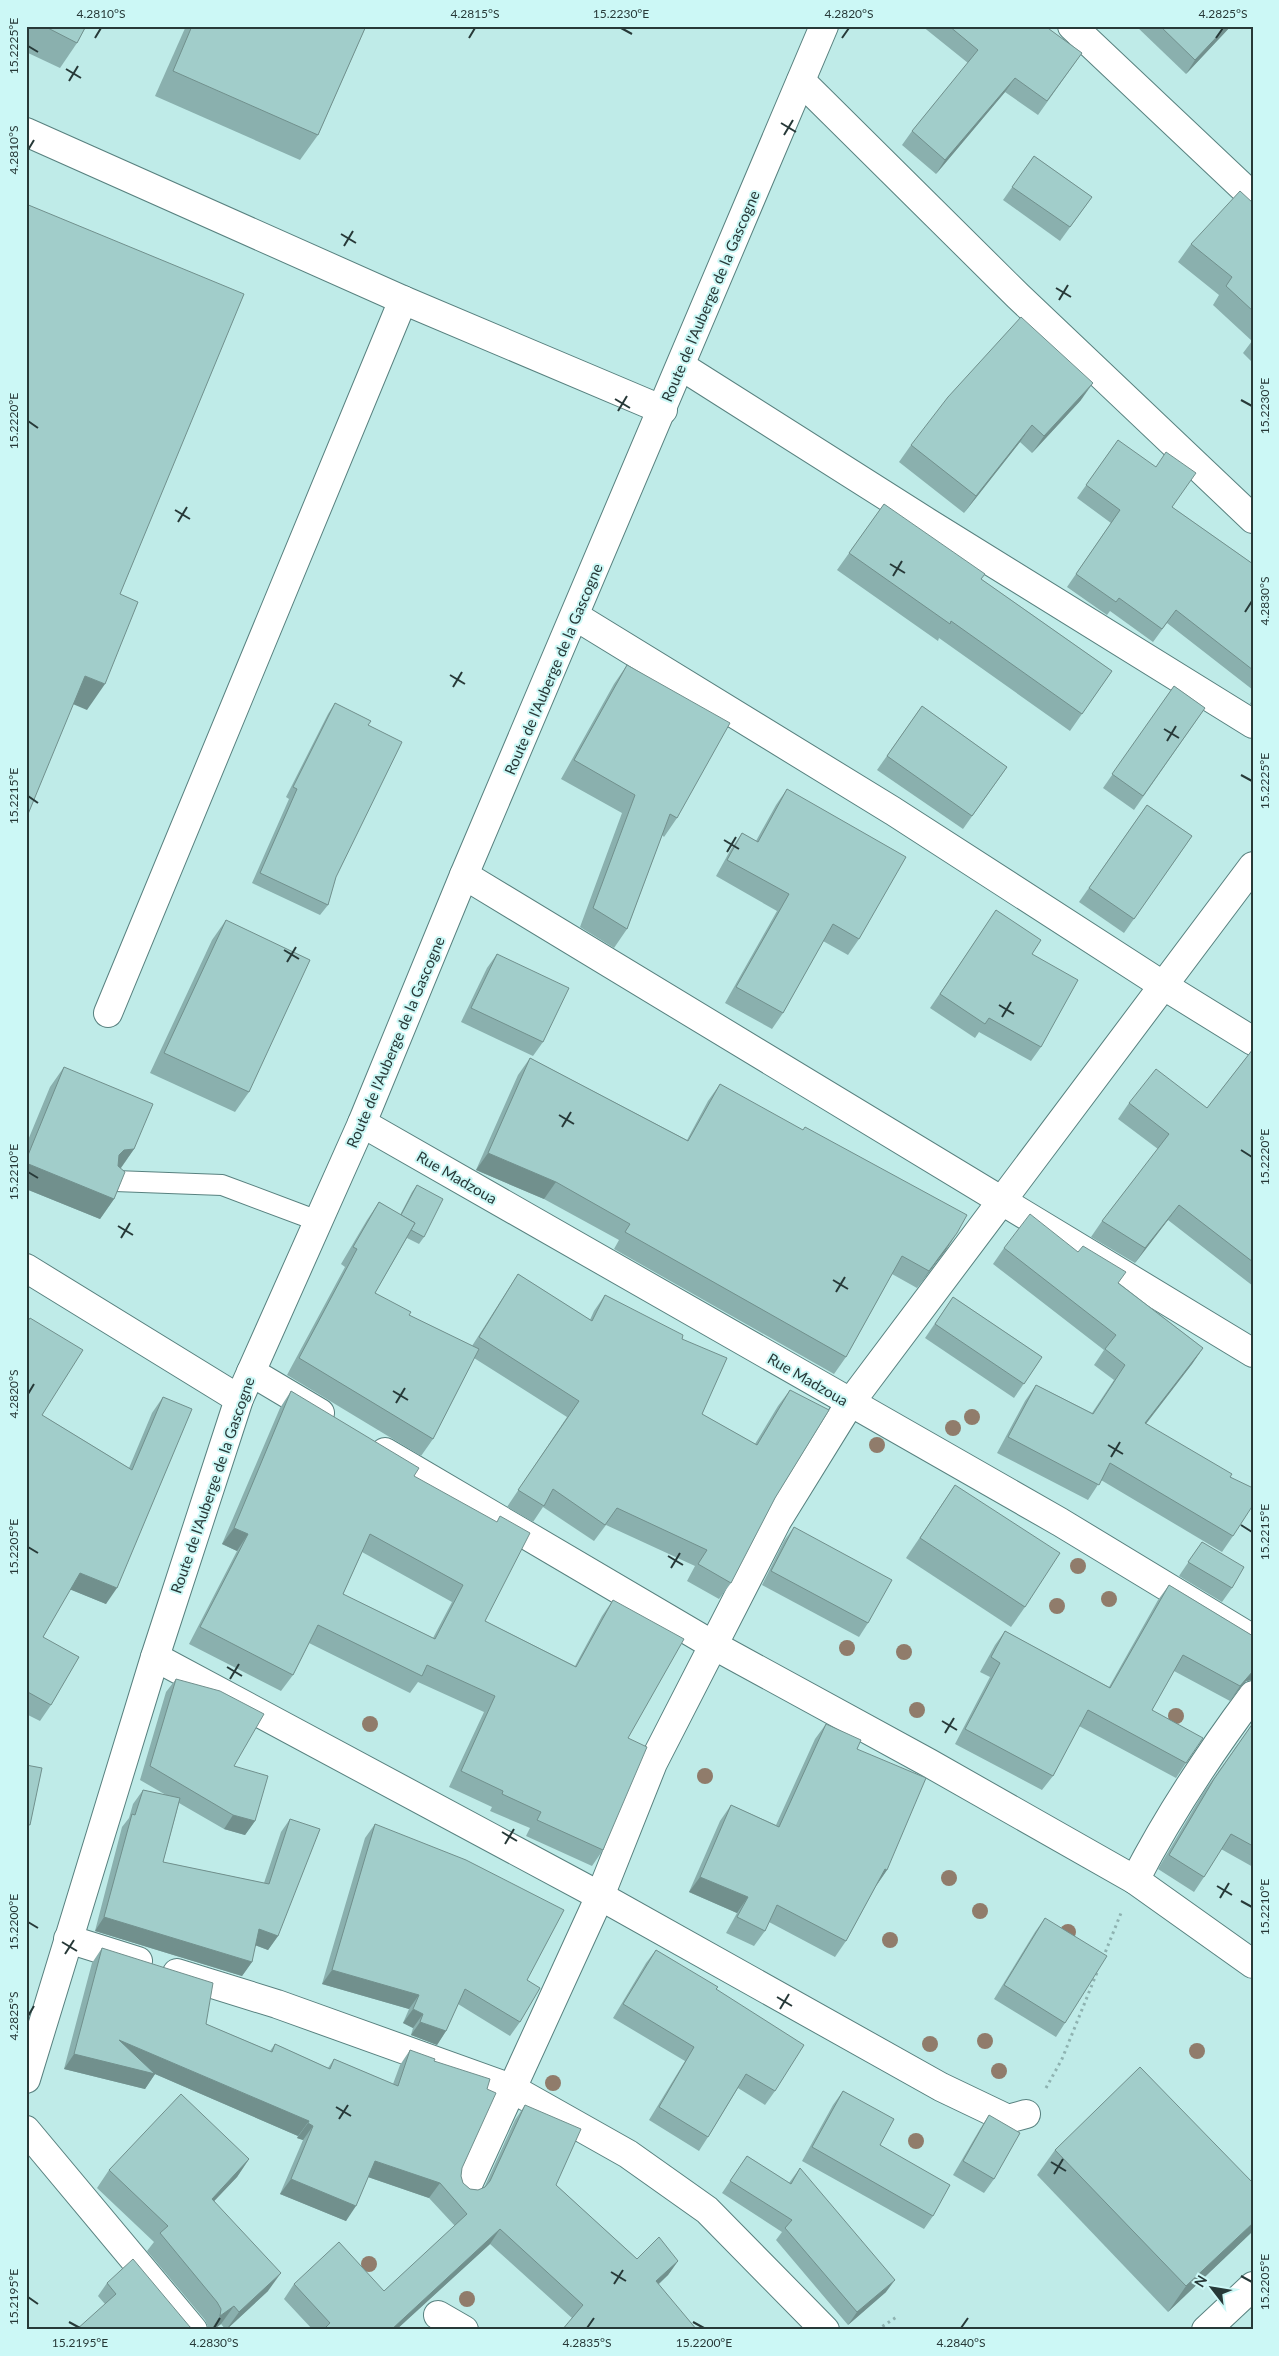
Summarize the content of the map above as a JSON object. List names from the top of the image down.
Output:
{
  "streets": {
    "street": ["Route de l'Auberge de la Gascogne", "Rue Madzoua"]
  },
  "crossings": [
    ["Route de l'Auberge de la Gascogne", "Rue Madzoua"]
  ],
  "north": "top left",
  "coordinates": [
    "4.2810°S",
    "4.2815°S",
    "15.2230°E",
    "4.2820°S",
    "4.2825°S",
    "15.2225°E",
    "15.2220°E",
    "4.2830°S",
    "15.2215°E",
    "15.2210°E",
    "15.2205°E",
    "15.2200°E",
    "15.2195°E",
    "4.2835°S",
    "4.2840°S"
  ]
}
